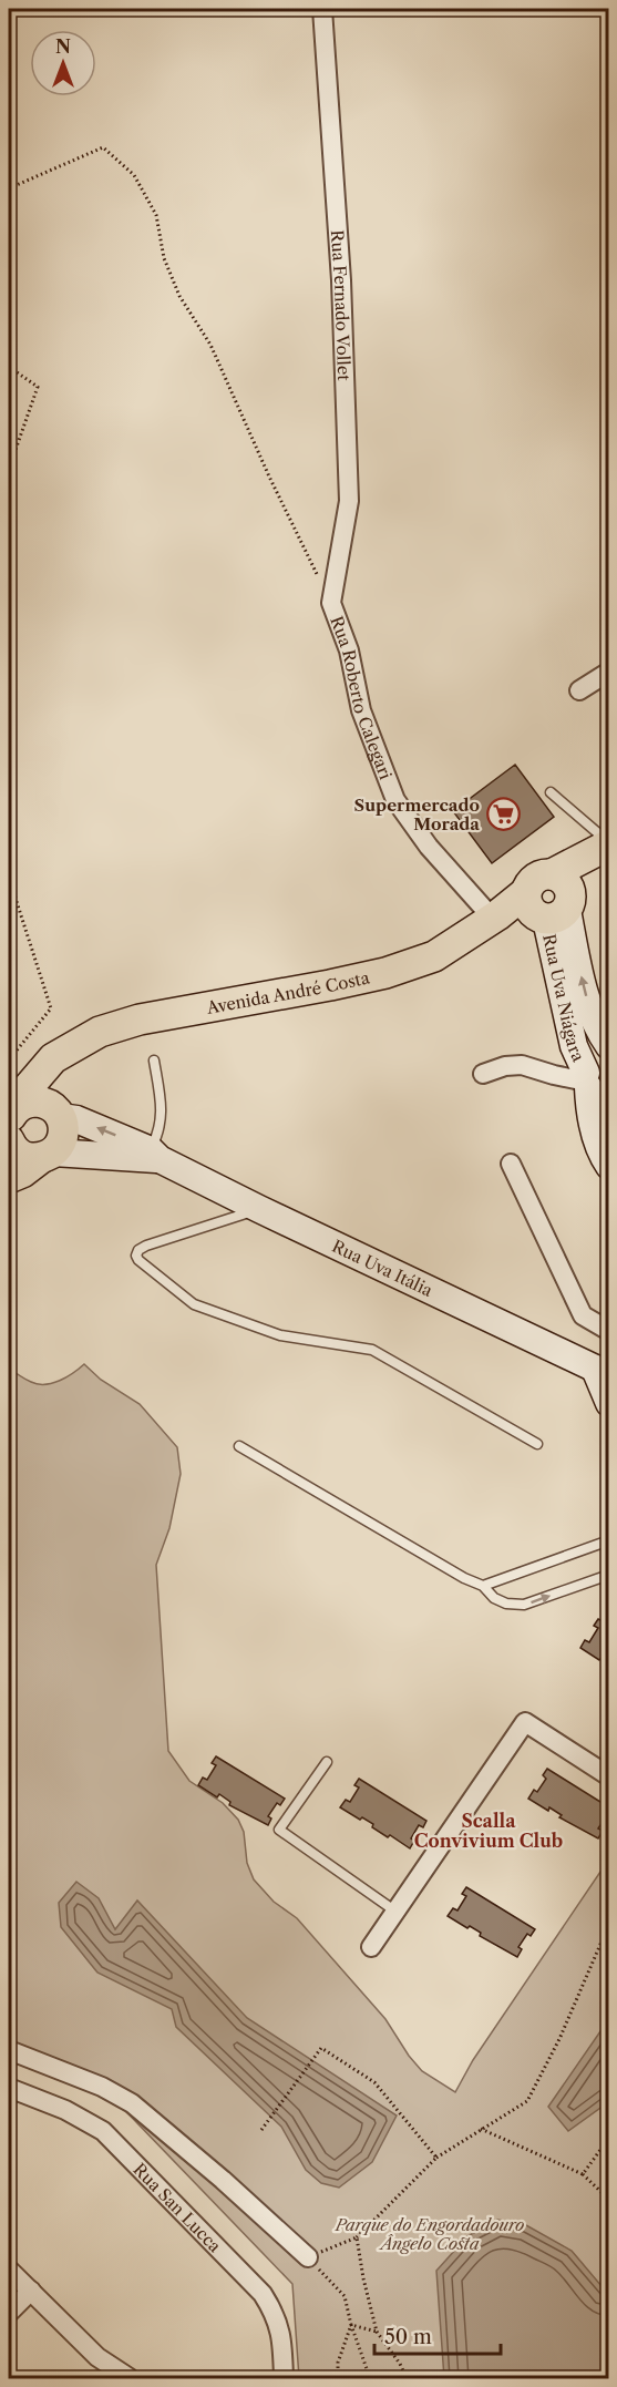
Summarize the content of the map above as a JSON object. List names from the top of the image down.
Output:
{
  "streets": {
    "main road": ["Avenida André Costa"],
    "street": [
      "Rua Fernado Vollet",
      "Rua Roberto Calegari",
      "Rua Uva Niágara",
      "Rua Uva Itália",
      "Rua San Lucca"
    ]
  },
  "crossings": [
    ["Rua Fernado Vollet", "Rua Roberto Calegari"],
    ["Rua Roberto Calegari", "Avenida André Costa"],
    ["Avenida André Costa", "Rua Uva Niágara"]
  ],
  "districts": ["Scalla Convivium Club"],
  "parks": ["Parque do Engordadouro Ângelo Costa"],
  "places": {
    "supermarket": ["Supermercado Morada"]
  },
  "scale_bar": "50 m",
  "north": "top"
}
